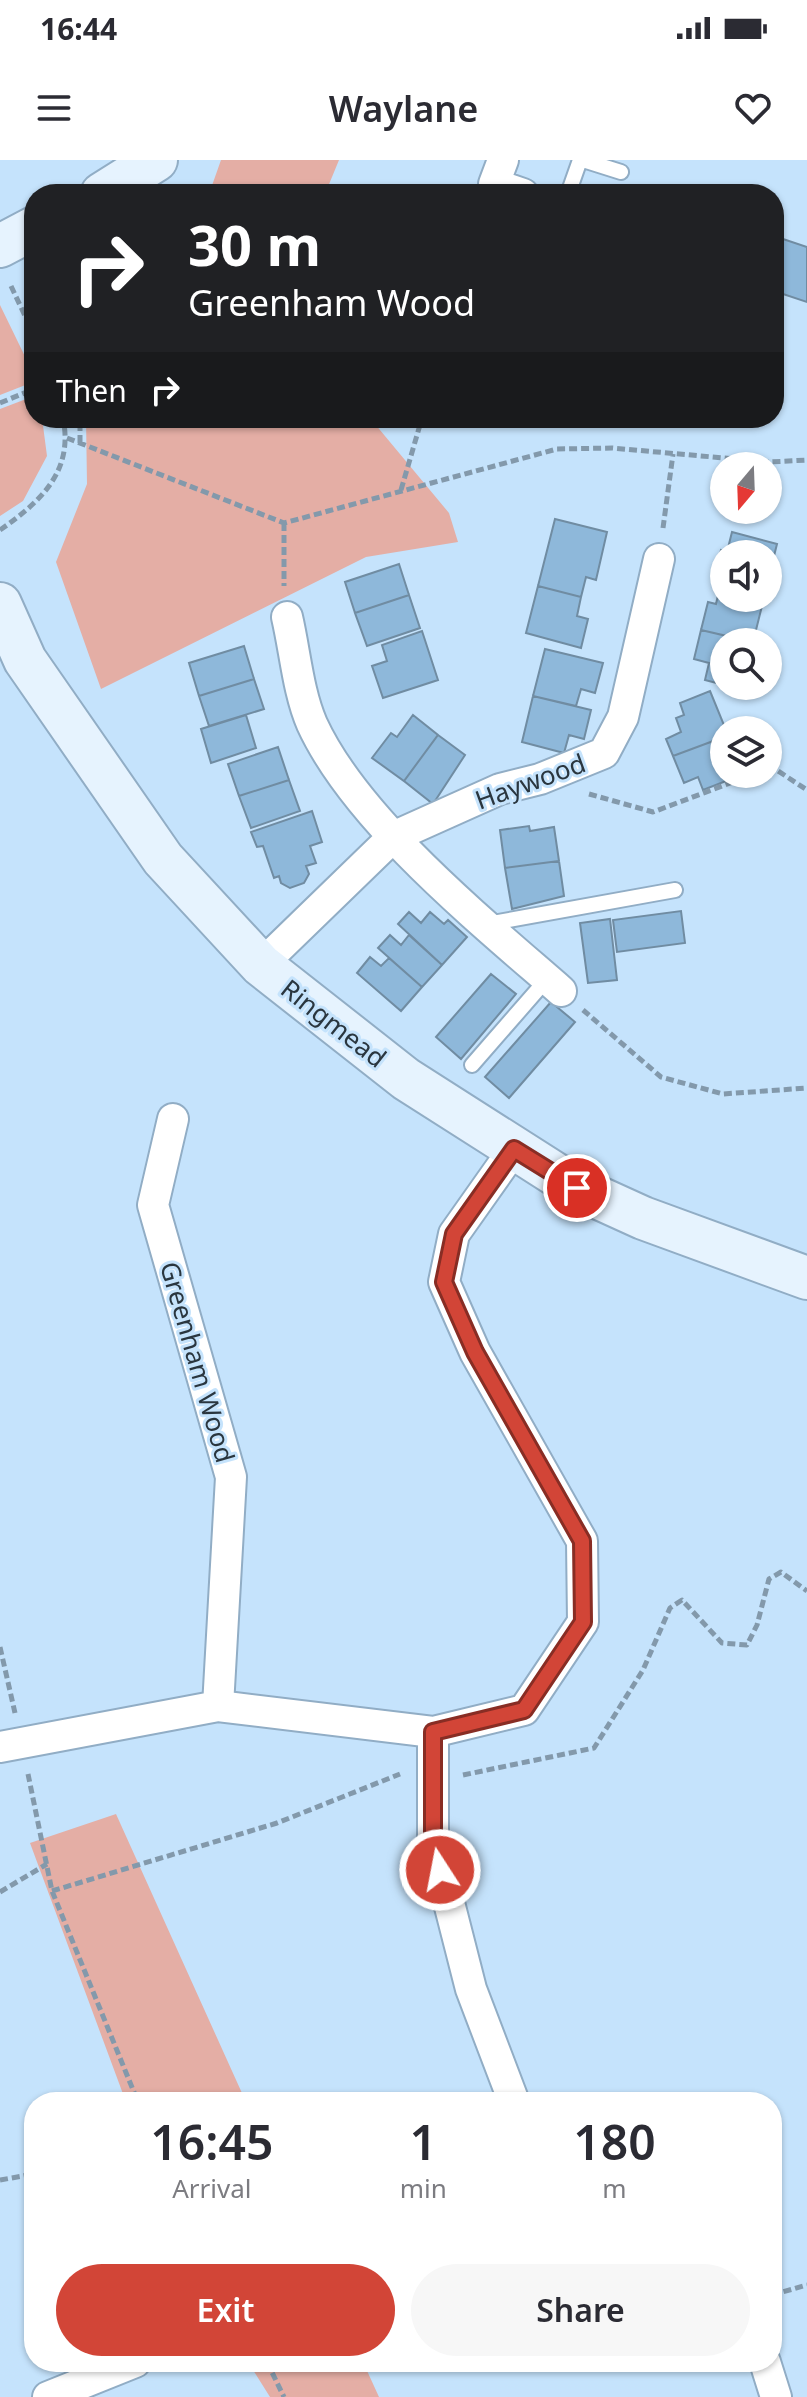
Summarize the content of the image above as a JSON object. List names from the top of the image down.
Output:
{
  "streets": {
    "street": ["Haywood", "Ringmead", "Greenham Wood"]
  },
  "crossings": [
    ["Haywood", "Ringmead"]
  ],
  "north": "bottom",
  "page": {
    "status": "16:44",
    "header": "Waylane",
    "turn": ["30 m", "Greenham Wood"],
    "then": "Then",
    "eta": [
      "16:45",
      "Arrival",
      "1",
      "min",
      "180",
      "m"
    ],
    "buttons": ["Exit", "Share"]
  }
}
